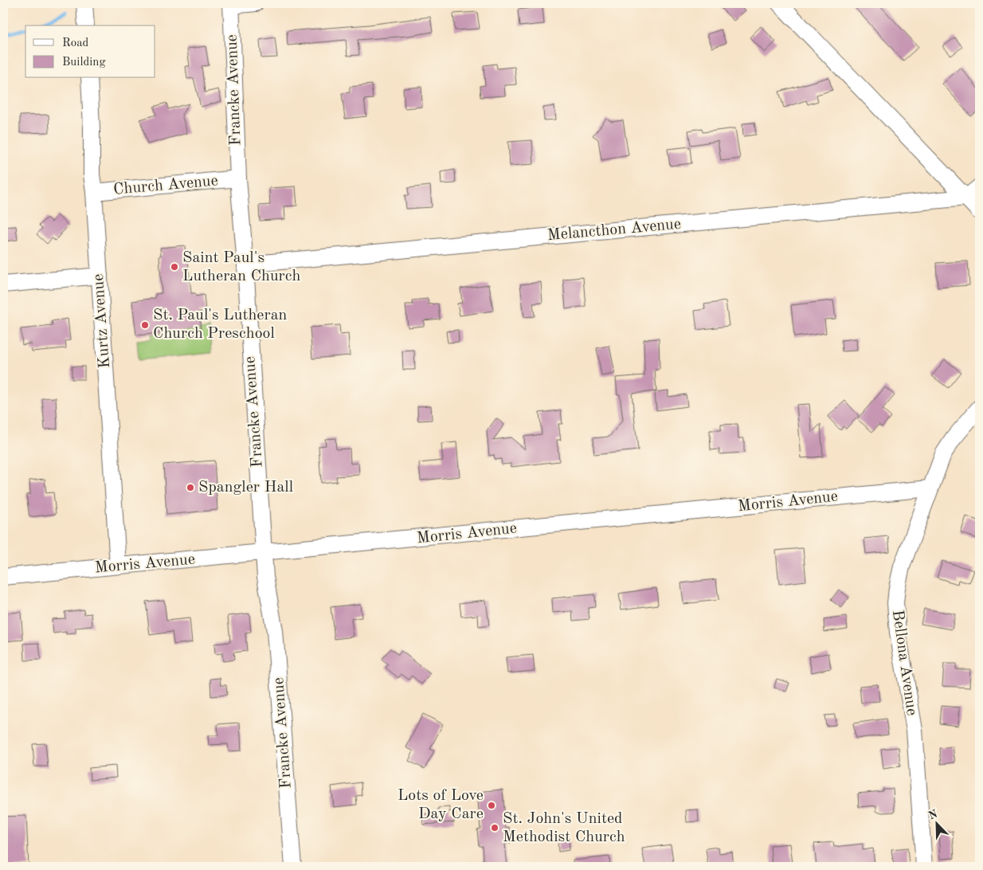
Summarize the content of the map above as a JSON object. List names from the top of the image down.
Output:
{
  "streets": {
    "street": [
      "Francke Avenue",
      "Church Avenue",
      "Melancthon Avenue",
      "Kurtz Avenue",
      "Morris Avenue",
      "Bellona Avenue"
    ]
  },
  "crossings": [
    ["Francke Avenue", "Church Avenue"],
    ["Francke Avenue", "Melancthon Avenue"],
    ["Francke Avenue", "Morris Avenue"],
    ["Church Avenue", "Kurtz Avenue"],
    ["Kurtz Avenue", "Morris Avenue"],
    ["Morris Avenue", "Bellona Avenue"]
  ],
  "places": [
    "Saint Paul's Lutheran Church",
    "St. Paul's Lutheran Church Preschool",
    "Spangler Hall",
    "Lots of Love Day Care",
    "St. John's United Methodist Church"
  ],
  "legend": ["Road", "Building"],
  "north": "top left"
}
